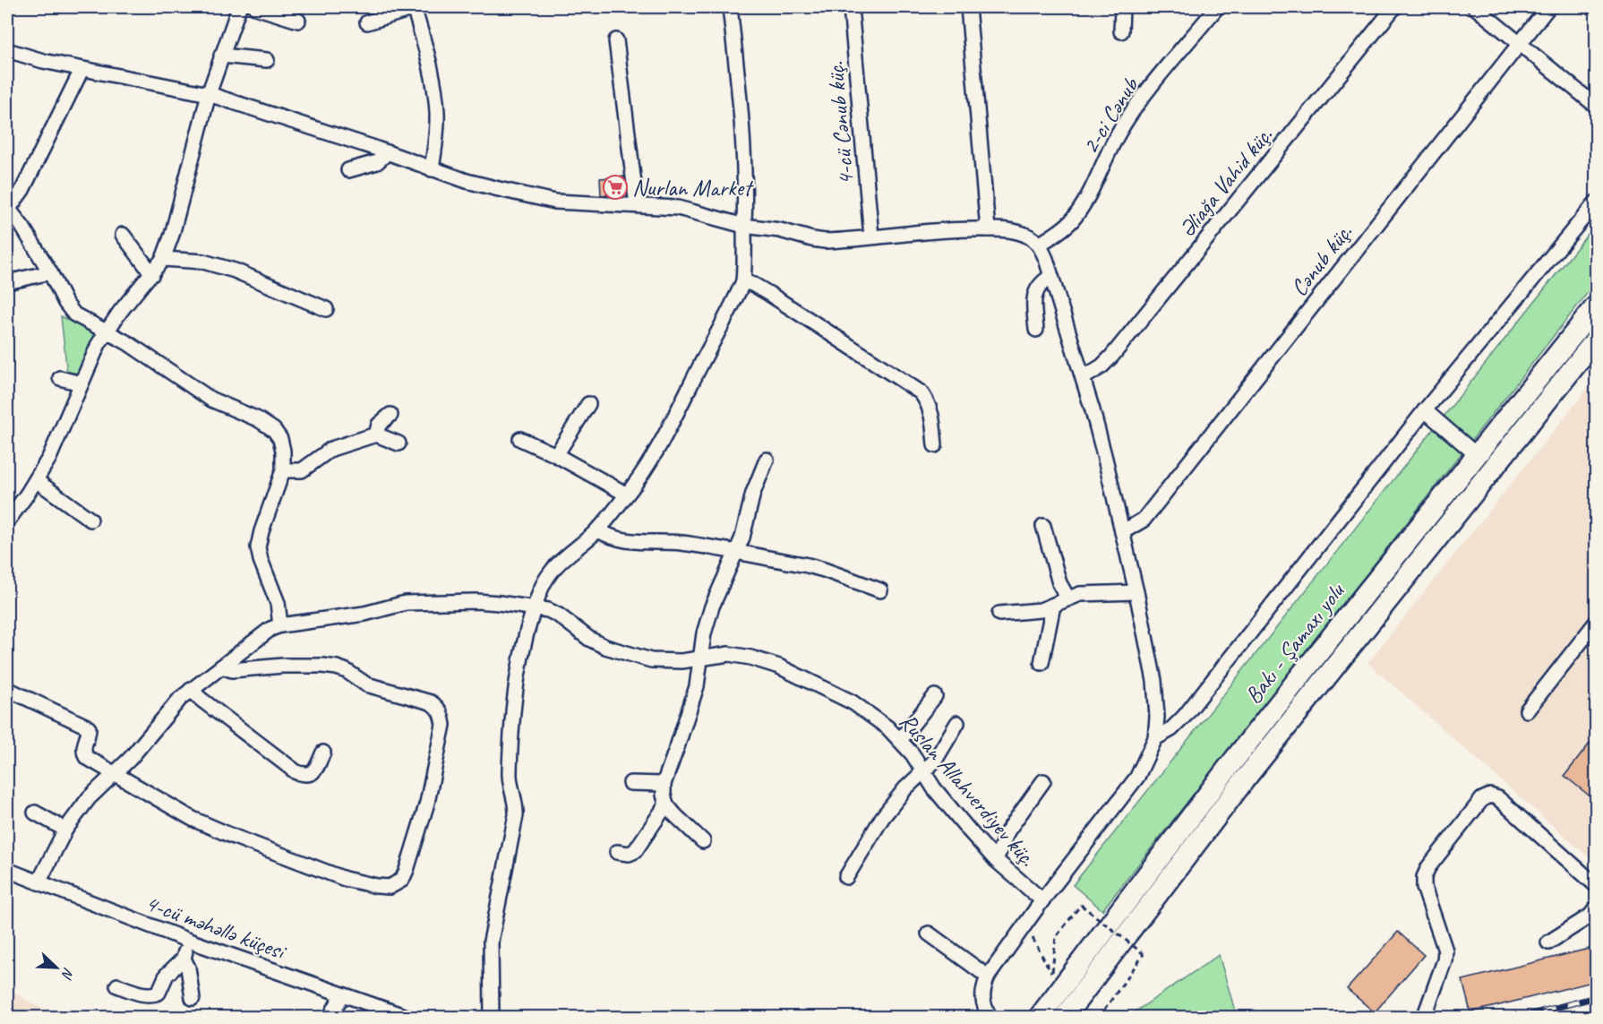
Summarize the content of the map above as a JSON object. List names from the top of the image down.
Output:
{
  "streets": {
    "highway": ["Bakı - Şamaxı yolu"],
    "street": [
      "2-ci Cənub",
      "4-cü Cənub küç.",
      "Əliağa Vahid küç.",
      "Cənub küç.",
      "Ruslan Allahverdiyev küç.",
      "4-cü məhəllə küçesi"
    ]
  },
  "crossings": [
    ["Ruslan Allahverdiyev küç.", "4-cü məhəllə küçesi"]
  ],
  "places": {
    "supermarket": ["Nurlan Market"]
  },
  "north": "bottom right"
}
